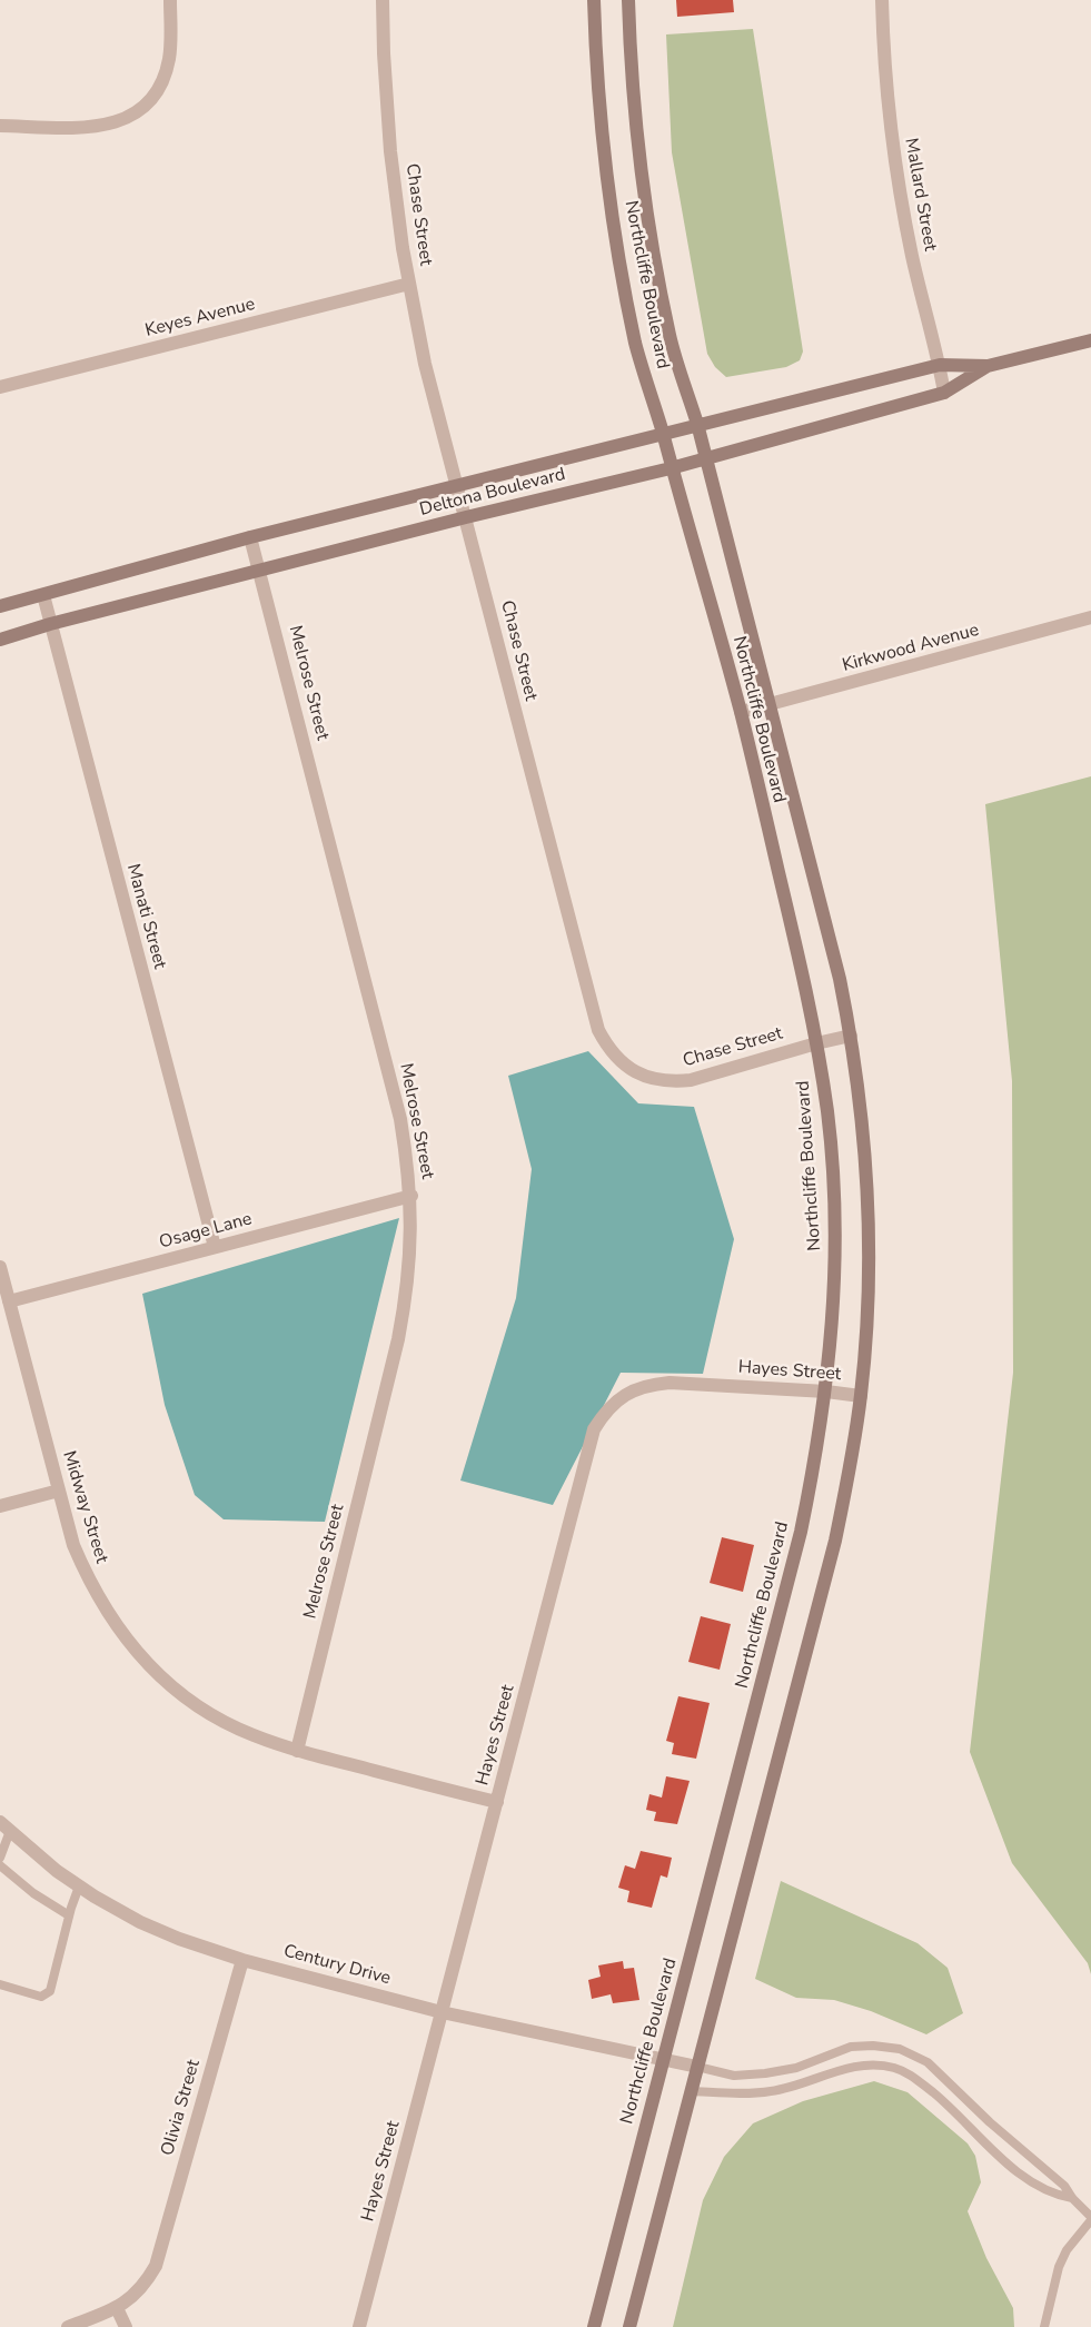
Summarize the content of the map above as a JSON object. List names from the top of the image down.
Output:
{
  "streets": {
    "main road": ["Northcliffe Boulevard", "Deltona Boulevard"],
    "street": [
      "Mallard Street",
      "Chase Street",
      "Keyes Avenue",
      "Kirkwood Avenue",
      "Melrose Street",
      "Manati Street",
      "Osage Lane",
      "Hayes Street",
      "Midway Street",
      "Century Drive",
      "Olivia Street"
    ]
  },
  "crossings": [
    ["Mallard Street", "Deltona Boulevard"],
    ["Chase Street", "Northcliffe Boulevard"],
    ["Chase Street", "Keyes Avenue"],
    ["Chase Street", "Deltona Boulevard"],
    ["Northcliffe Boulevard", "Deltona Boulevard"],
    ["Northcliffe Boulevard", "Kirkwood Avenue"],
    ["Northcliffe Boulevard", "Hayes Street"],
    ["Northcliffe Boulevard", "Century Drive"],
    ["Deltona Boulevard", "Melrose Street"],
    ["Deltona Boulevard", "Manati Street"],
    ["Melrose Street", "Osage Lane"],
    ["Melrose Street", "Midway Street"],
    ["Manati Street", "Osage Lane"],
    ["Osage Lane", "Midway Street"],
    ["Hayes Street", "Midway Street"],
    ["Hayes Street", "Century Drive"],
    ["Century Drive", "Olivia Street"]
  ]
}
